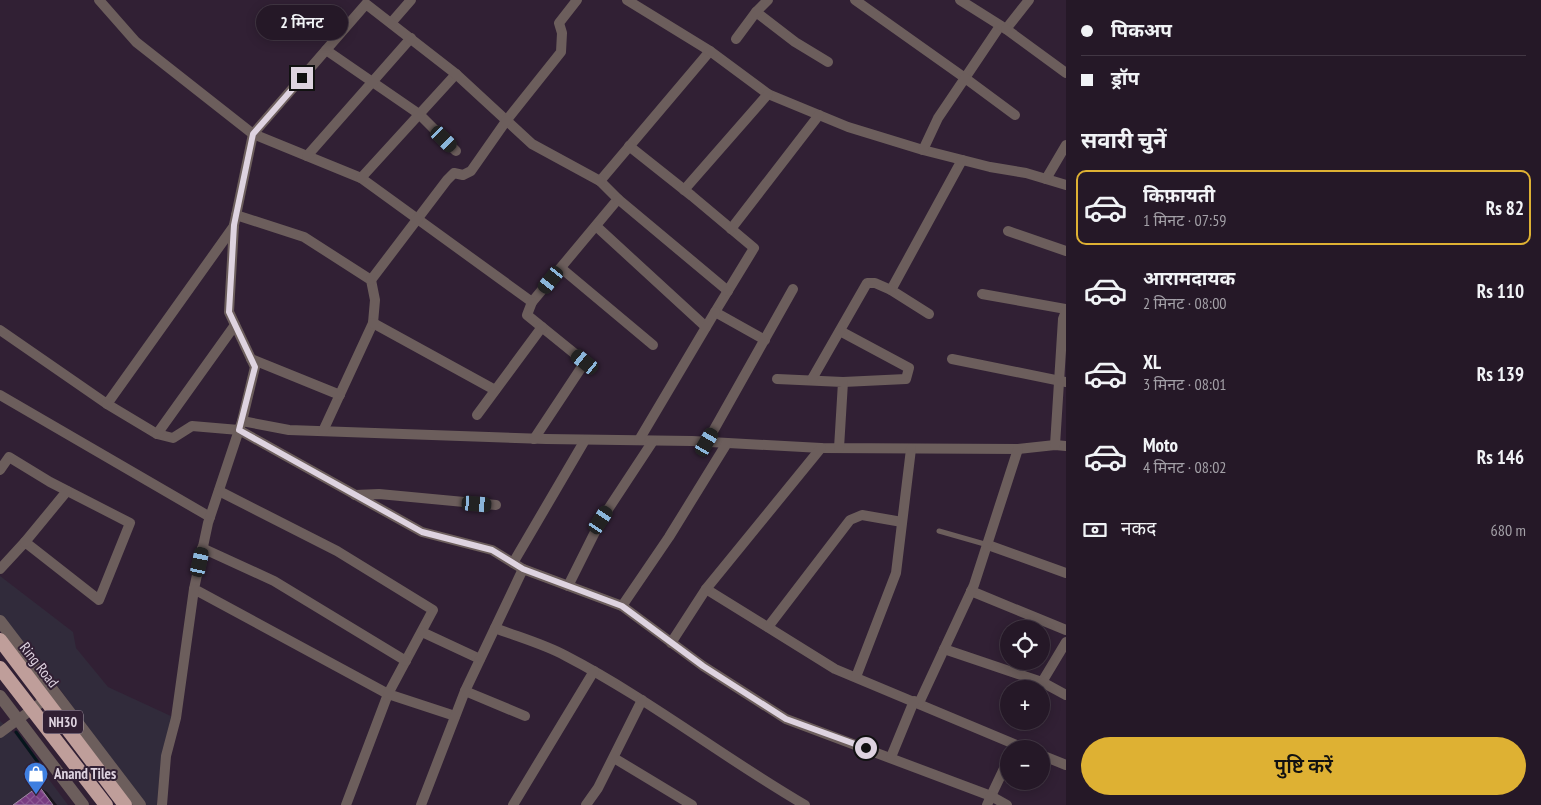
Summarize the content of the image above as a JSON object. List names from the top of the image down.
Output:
{
  "streets": {
    "highway": ["Ring Road", "NH30"]
  },
  "places": {
    "shop": ["Anand Tiles"]
  },
  "page": {
    "banner": ["पिकअप", "ड्रॉप"],
    "bubble": "2 मिनट",
    "heading": "सवारी चुनें",
    "list": [
      {
        "name": "किफ़ायती",
        "note": "1 मिनट · 07:59",
        "value": "Rs 82"
      },
      {
        "name": "आरामदायक",
        "note": "2 मिनट · 08:00",
        "value": "Rs 110"
      },
      {
        "name": "XL",
        "note": "3 मिनट · 08:01",
        "value": "Rs 139"
      },
      {
        "name": "Moto",
        "note": "4 मिनट · 08:02",
        "value": "Rs 146"
      }
    ],
    "pay": ["नकद", "680 m"],
    "map_buttons": ["+", "−"],
    "buttons": "पुष्टि करें"
  }
}
